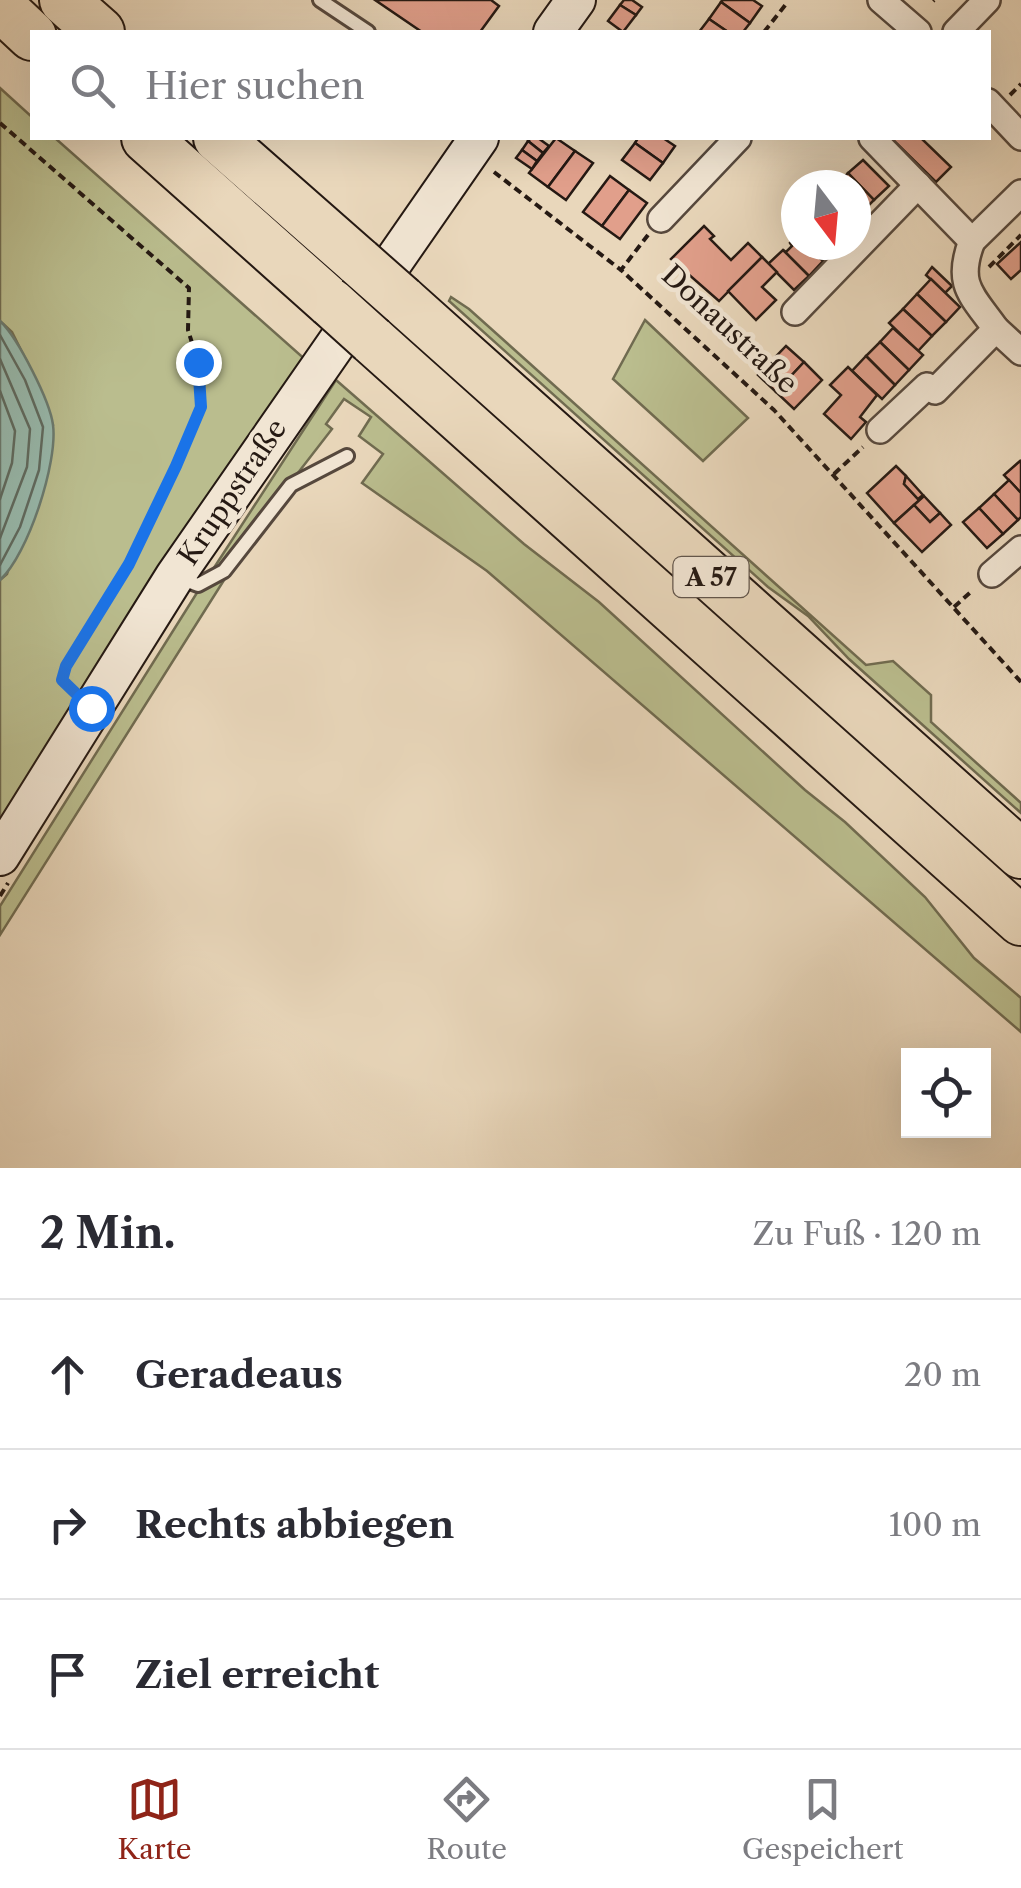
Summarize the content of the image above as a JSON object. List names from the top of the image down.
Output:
{
  "streets": {
    "highway": ["A 57"],
    "street": ["Donaustraße", "Kruppstraße"]
  },
  "north": "bottom",
  "page": {
    "search": "Hier suchen",
    "heading": ["2 Min.", "Zu Fuß · 120 m"],
    "list": [
      ["Geradeaus", "20 m"],
      ["Rechts abbiegen", "100 m"],
      "Ziel erreicht"
    ],
    "nav": ["Karte", "Route", "Gespeichert"]
  }
}
